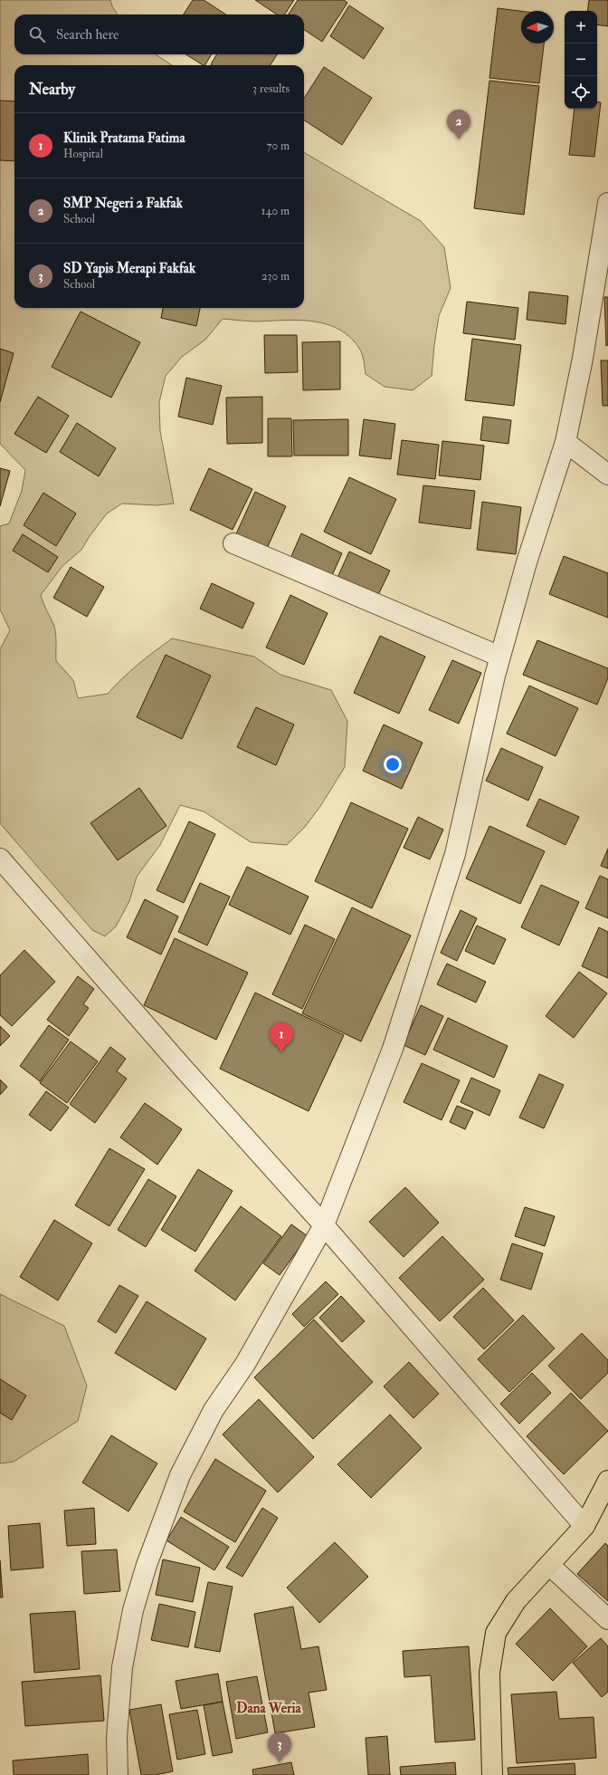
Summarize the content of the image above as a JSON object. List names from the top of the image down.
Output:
{
  "districts": ["Dana Weria"],
  "north": "left",
  "page": {
    "map_buttons": ["+", "−"],
    "search": "Search here",
    "heading": ["Nearby", "3 results"],
    "pins": ["2", "1", "3"],
    "list": [
      {
        "mark": "1",
        "name": "Klinik Pratama Fatima",
        "note": "Hospital",
        "value": "70 m"
      },
      {
        "mark": "2",
        "name": "SMP Negeri 2 Fakfak",
        "note": "School",
        "value": "140 m"
      },
      {
        "mark": "3",
        "name": "SD Yapis Merapi Fakfak",
        "note": "School",
        "value": "230 m"
      }
    ]
  }
}
